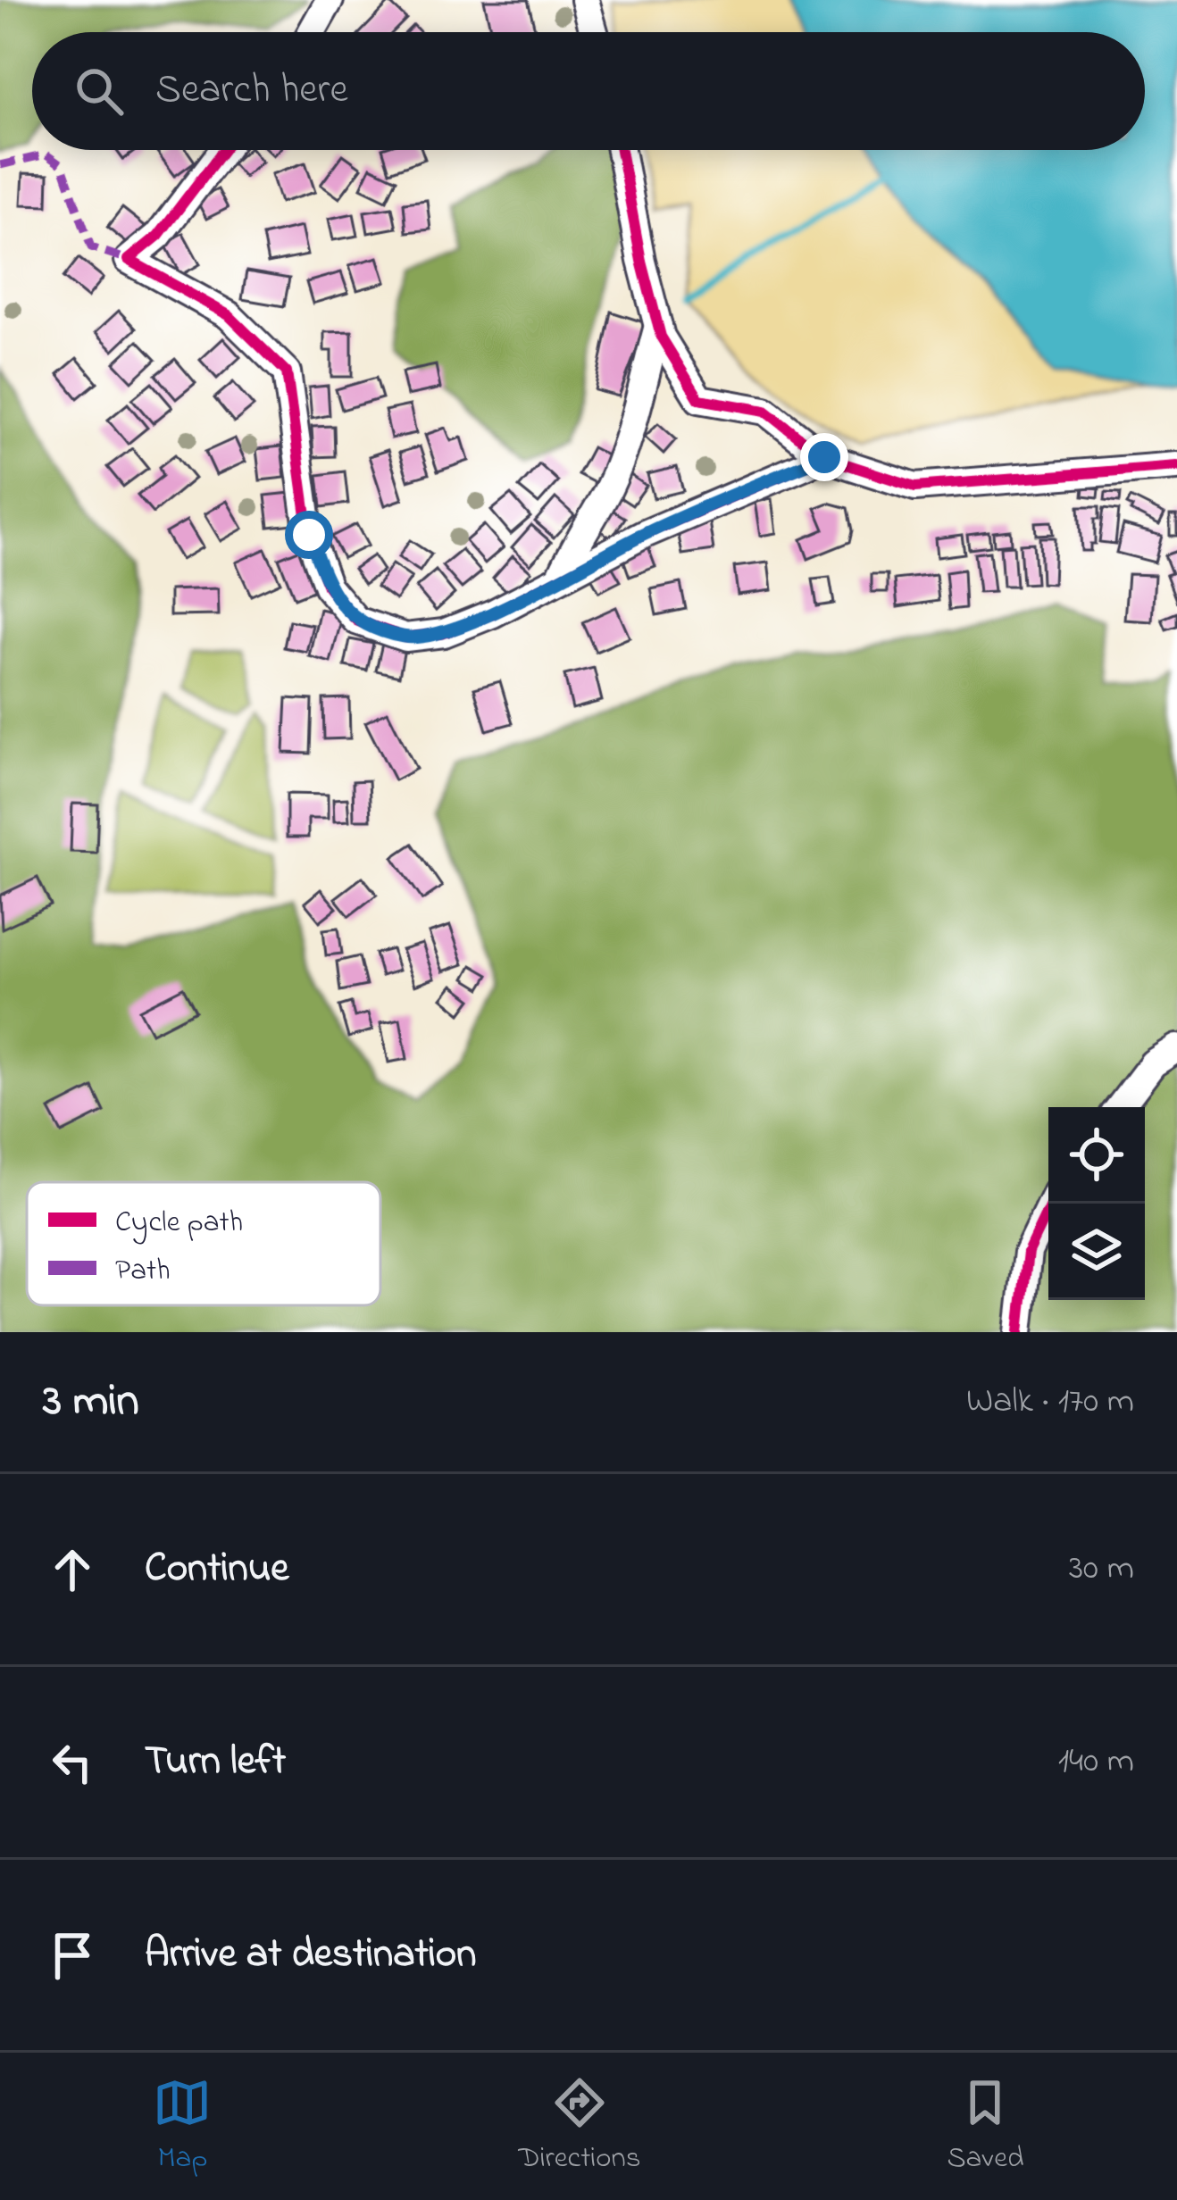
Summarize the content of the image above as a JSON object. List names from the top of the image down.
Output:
{
  "legend": ["Cycle path", "Path"],
  "page": {
    "search": "Search here",
    "heading": ["3 min", "Walk · 170 m"],
    "list": [
      ["Continue", "30 m"],
      ["Turn left", "140 m"],
      "Arrive at destination"
    ],
    "nav": ["Map", "Directions", "Saved"]
  }
}
